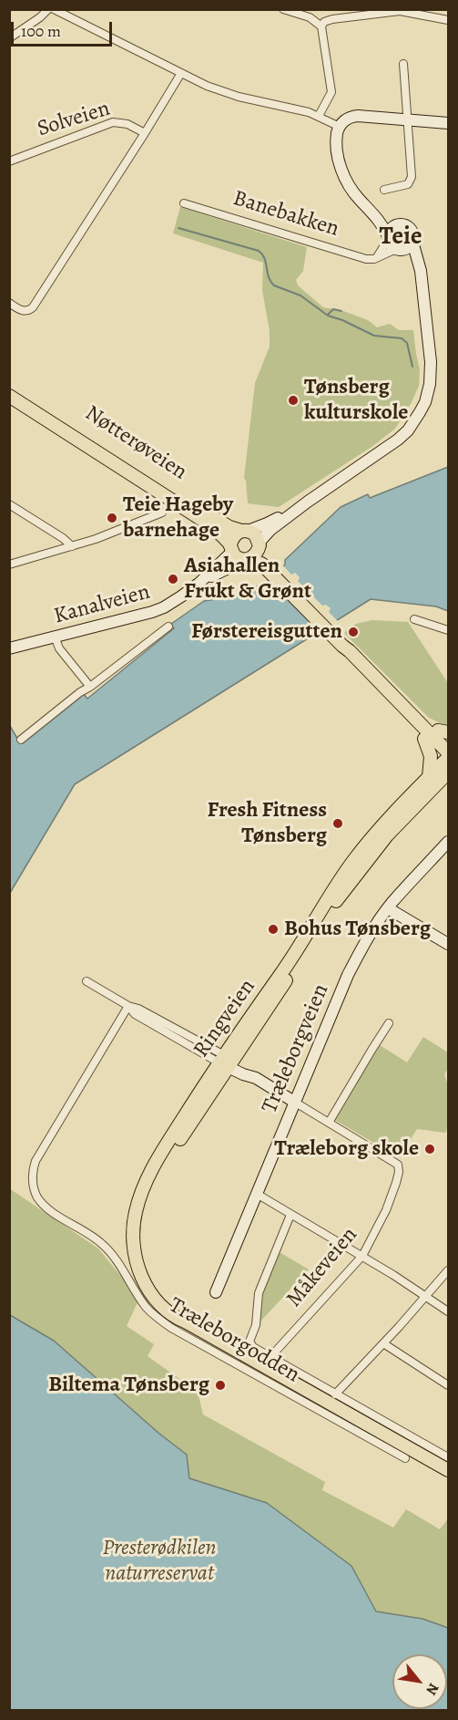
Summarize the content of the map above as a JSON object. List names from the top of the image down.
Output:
{
  "streets": {
    "main road": ["Nøtterøveien", "Ringveien"],
    "street": [
      "Solveien",
      "Banebakken",
      "Kanalveien",
      "Træleborgveien",
      "Måkeveien",
      "Træleborgodden"
    ]
  },
  "crossings": [
    ["Banebakken", "Nøtterøveien"],
    ["Banebakken", "Kanalveien"],
    ["Nøtterøveien", "Kanalveien"],
    ["Ringveien", "Måkeveien"],
    ["Træleborgveien", "Måkeveien"]
  ],
  "districts": ["Teie"],
  "parks": ["Presterødkilen naturreservat"],
  "places": [
    "Tønsberg kulturskole",
    "Teie Hageby barnehage",
    "Asiahallen Frukt & Grønt",
    "Førstereisgutten",
    "Fresh Fitness Tønsberg",
    "Bohus Tønsberg",
    "Træleborg skole",
    "Biltema Tønsberg"
  ],
  "scale_bar": "100 m",
  "north": "bottom right"
}
